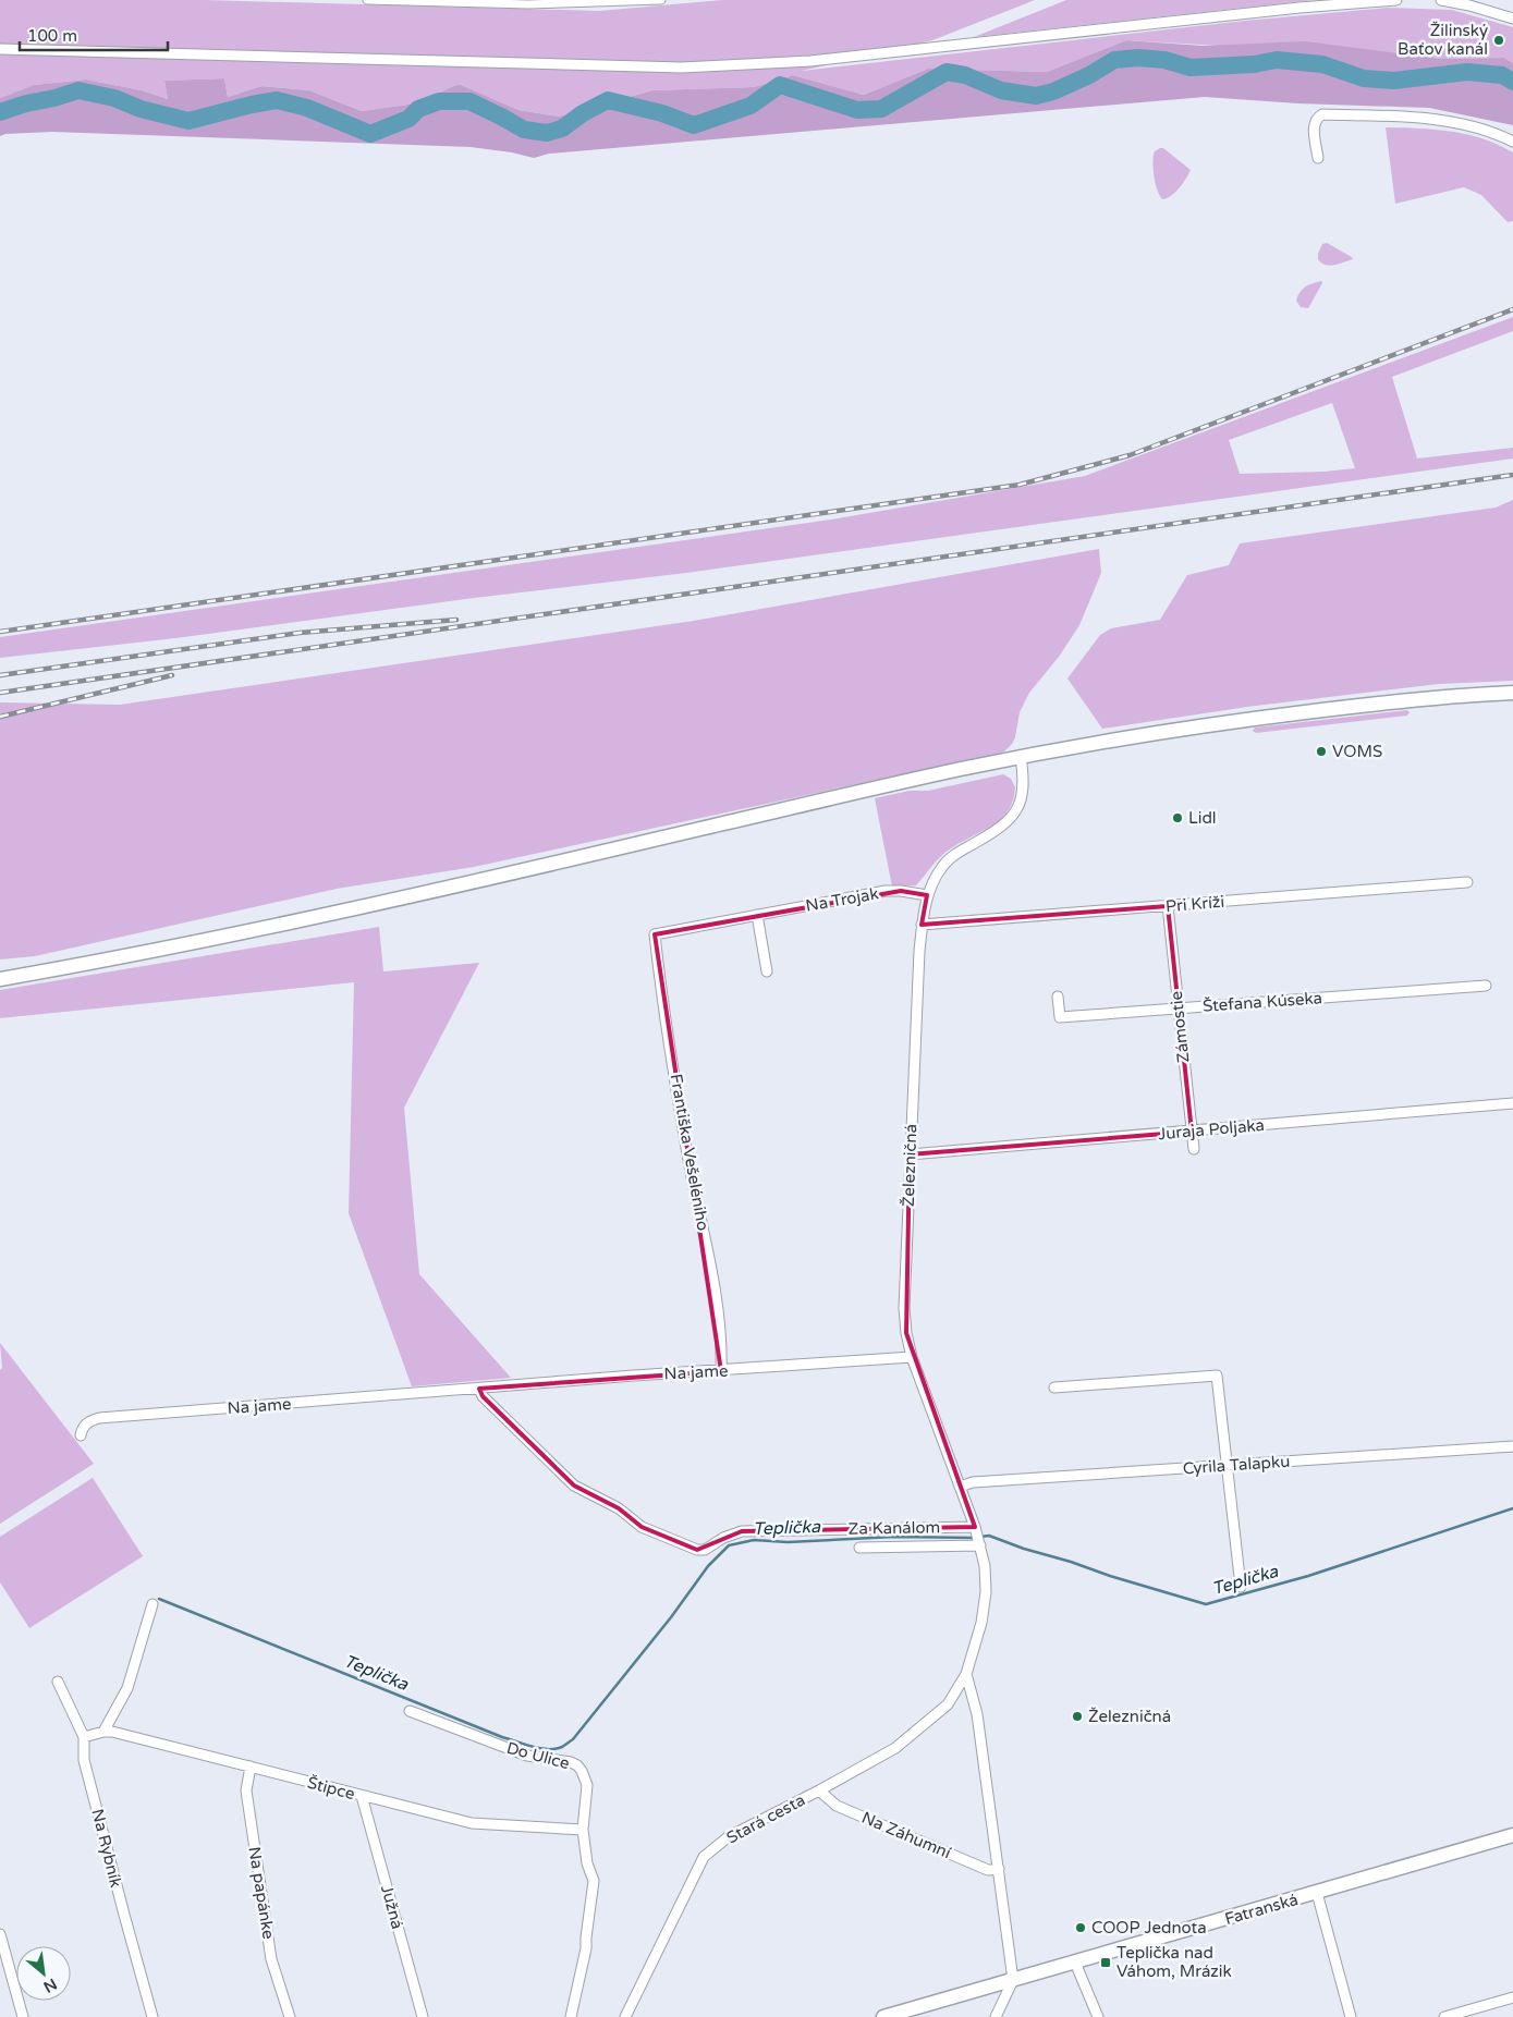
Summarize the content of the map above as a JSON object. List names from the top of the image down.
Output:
{
  "streets": {
    "main road": ["Fatranská"],
    "street": [
      "Na Trojak",
      "Pri Kríži",
      "Štefana Kúseka",
      "Zámostie",
      "Juraja Poljaka",
      "Františka Vešeléniho",
      "Železničná",
      "Na jame",
      "Cyrila Talapku",
      "Za Kanálom",
      "Do Ulice",
      "Štipce",
      "Stará cesta",
      "Na Záhumní",
      "Na Rybník",
      "Na papánke",
      "Južná"
    ]
  },
  "crossings": [
    ["Na Trojak", "Františka Vešeléniho"],
    ["Na Trojak", "Železničná"],
    ["Pri Kríži", "Zámostie"],
    ["Pri Kríži", "Železničná"],
    ["Štefana Kúseka", "Zámostie"],
    ["Zámostie", "Juraja Poljaka"],
    ["Juraja Poljaka", "Železničná"],
    ["Františka Vešeléniho", "Na jame"],
    ["Železničná", "Na jame"],
    ["Železničná", "Cyrila Talapku"],
    ["Železničná", "Za Kanálom"],
    ["Železničná", "Stará cesta"],
    ["Na jame", "Za Kanálom"],
    ["Do Ulice", "Štipce"],
    ["Štipce", "Na Rybník"],
    ["Štipce", "Na papánke"],
    ["Štipce", "Južná"],
    ["Stará cesta", "Na Záhumní"]
  ],
  "water": ["Teplička"],
  "places": {
    "other": [
      "Žilinský Baťov kanál",
      "VOMS",
      "Lidl",
      "Železničná",
      "COOP Jednota"
    ],
    "transit": ["Teplička nad Váhom, Mrázik"]
  },
  "scale_bar": "100 m",
  "north": "bottom right"
}
